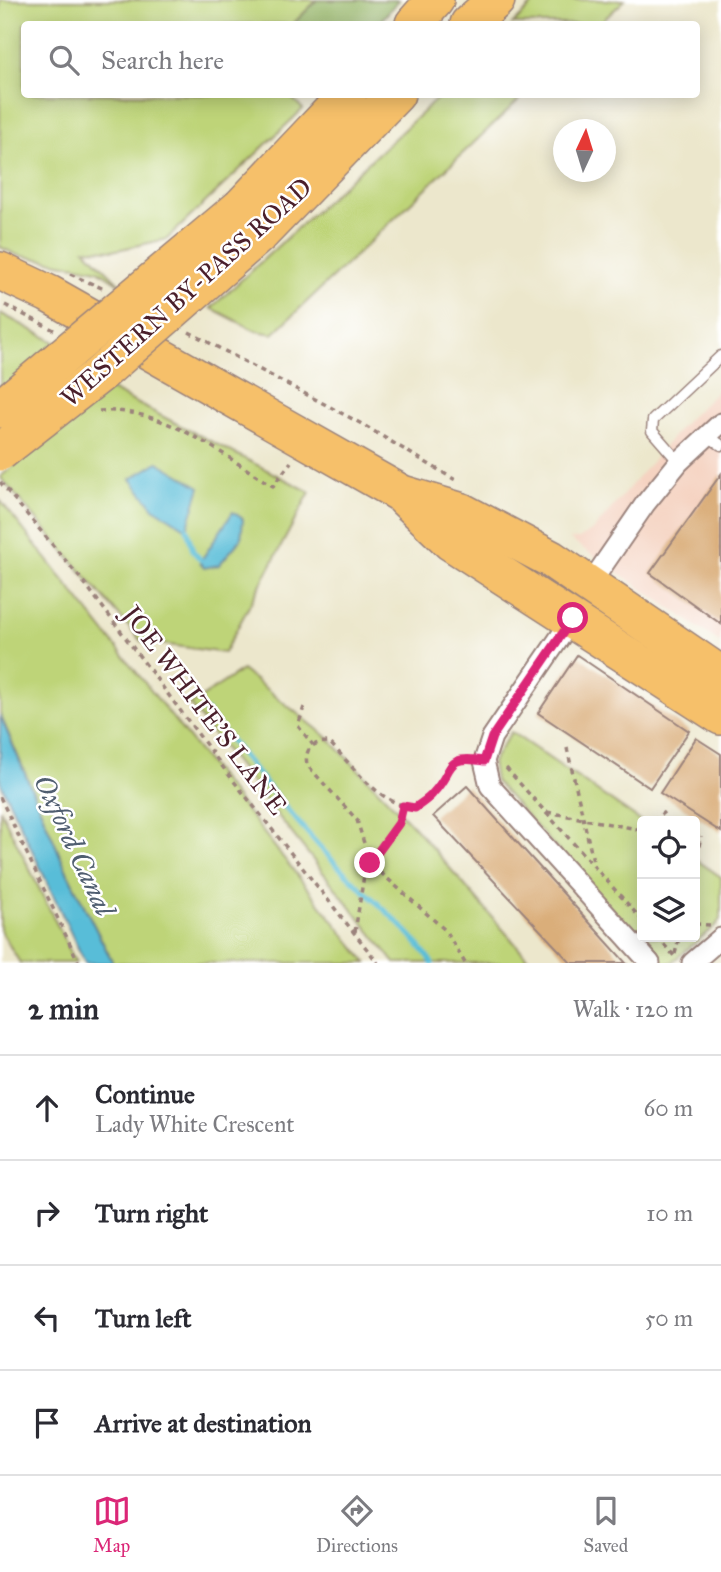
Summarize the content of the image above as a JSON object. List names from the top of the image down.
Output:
{
  "streets": {
    "highway": ["WESTERN BY-PASS ROAD"],
    "path": ["JOE WHITE’S LANE"]
  },
  "crossings": [
    ["WESTERN BY-PASS ROAD", "JOE WHITE’S LANE"]
  ],
  "water": ["Oxford Canal"],
  "north": "top",
  "page": {
    "search": "Search here",
    "heading": ["2 min", "Walk · 120 m"],
    "list": [
      ["Continue", "Lady White Crescent", "60 m"],
      ["Turn right", "10 m"],
      ["Turn left", "50 m"],
      "Arrive at destination"
    ],
    "nav": ["Map", "Directions", "Saved"]
  }
}
